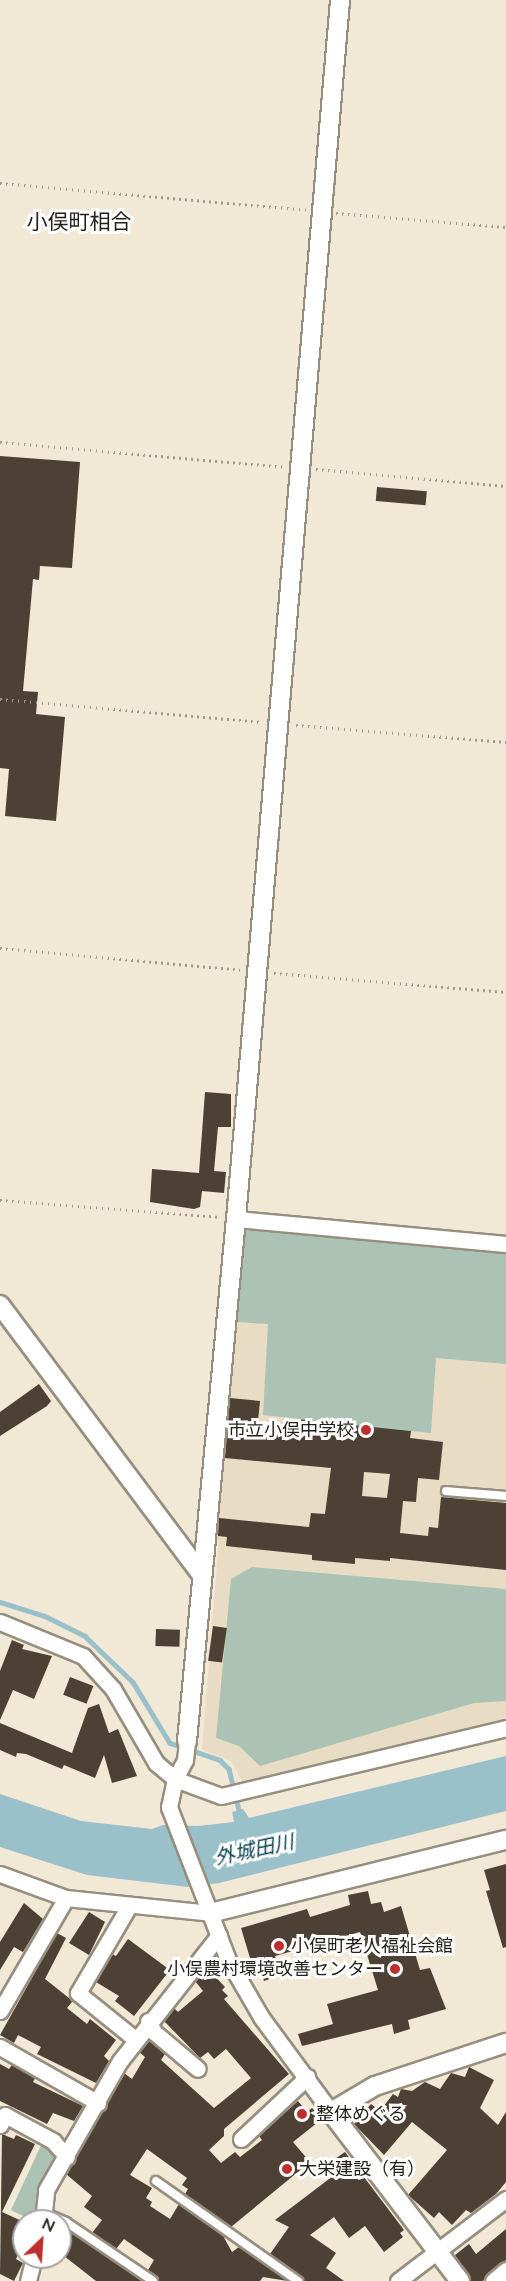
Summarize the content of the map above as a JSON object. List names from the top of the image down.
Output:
{
  "districts": ["小俣町相合"],
  "water": ["外城田川"],
  "places": [
    "市立小俣中学校",
    "小俣町老人福祉会館",
    "小俣農村環境改善センター",
    "整体めぐる",
    "大栄建設（有）"
  ],
  "north": "top right"
}
